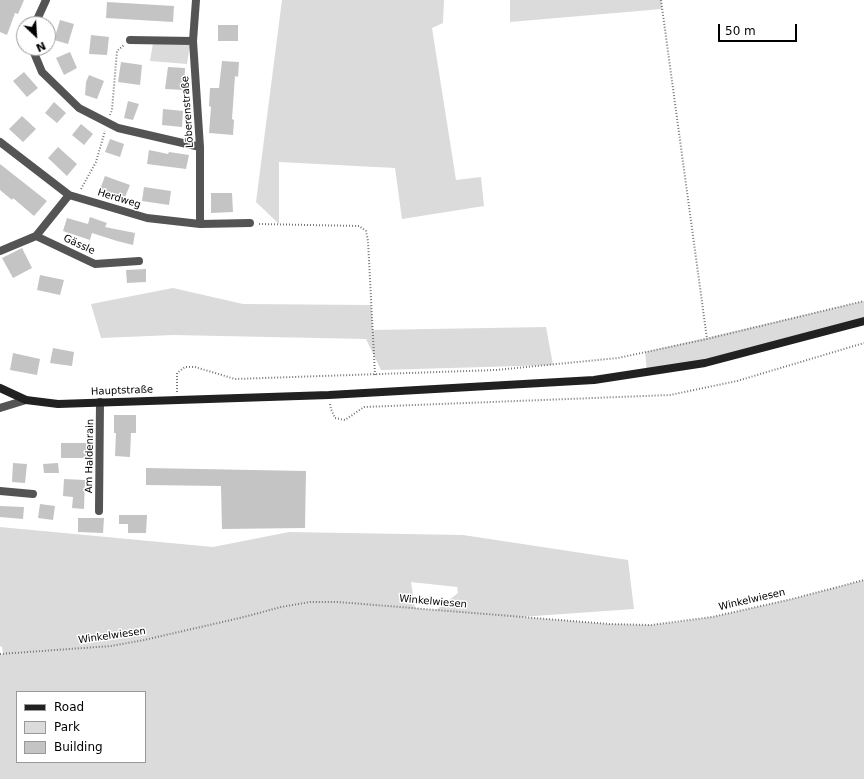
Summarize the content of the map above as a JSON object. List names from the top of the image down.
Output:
{
  "streets": {
    "main road": ["Hauptstraße"],
    "street": [
      "Löberenstraße",
      "Herdweg",
      "Gässle",
      "Am Haldenrain"
    ],
    "path": ["Winkelwiesen"]
  },
  "crossings": [
    ["Löberenstraße", "Herdweg"],
    ["Hauptstraße", "Am Haldenrain"]
  ],
  "legend": ["Road", "Park", "Building"],
  "scale_bar": "50 m",
  "north": "bottom right"
}
